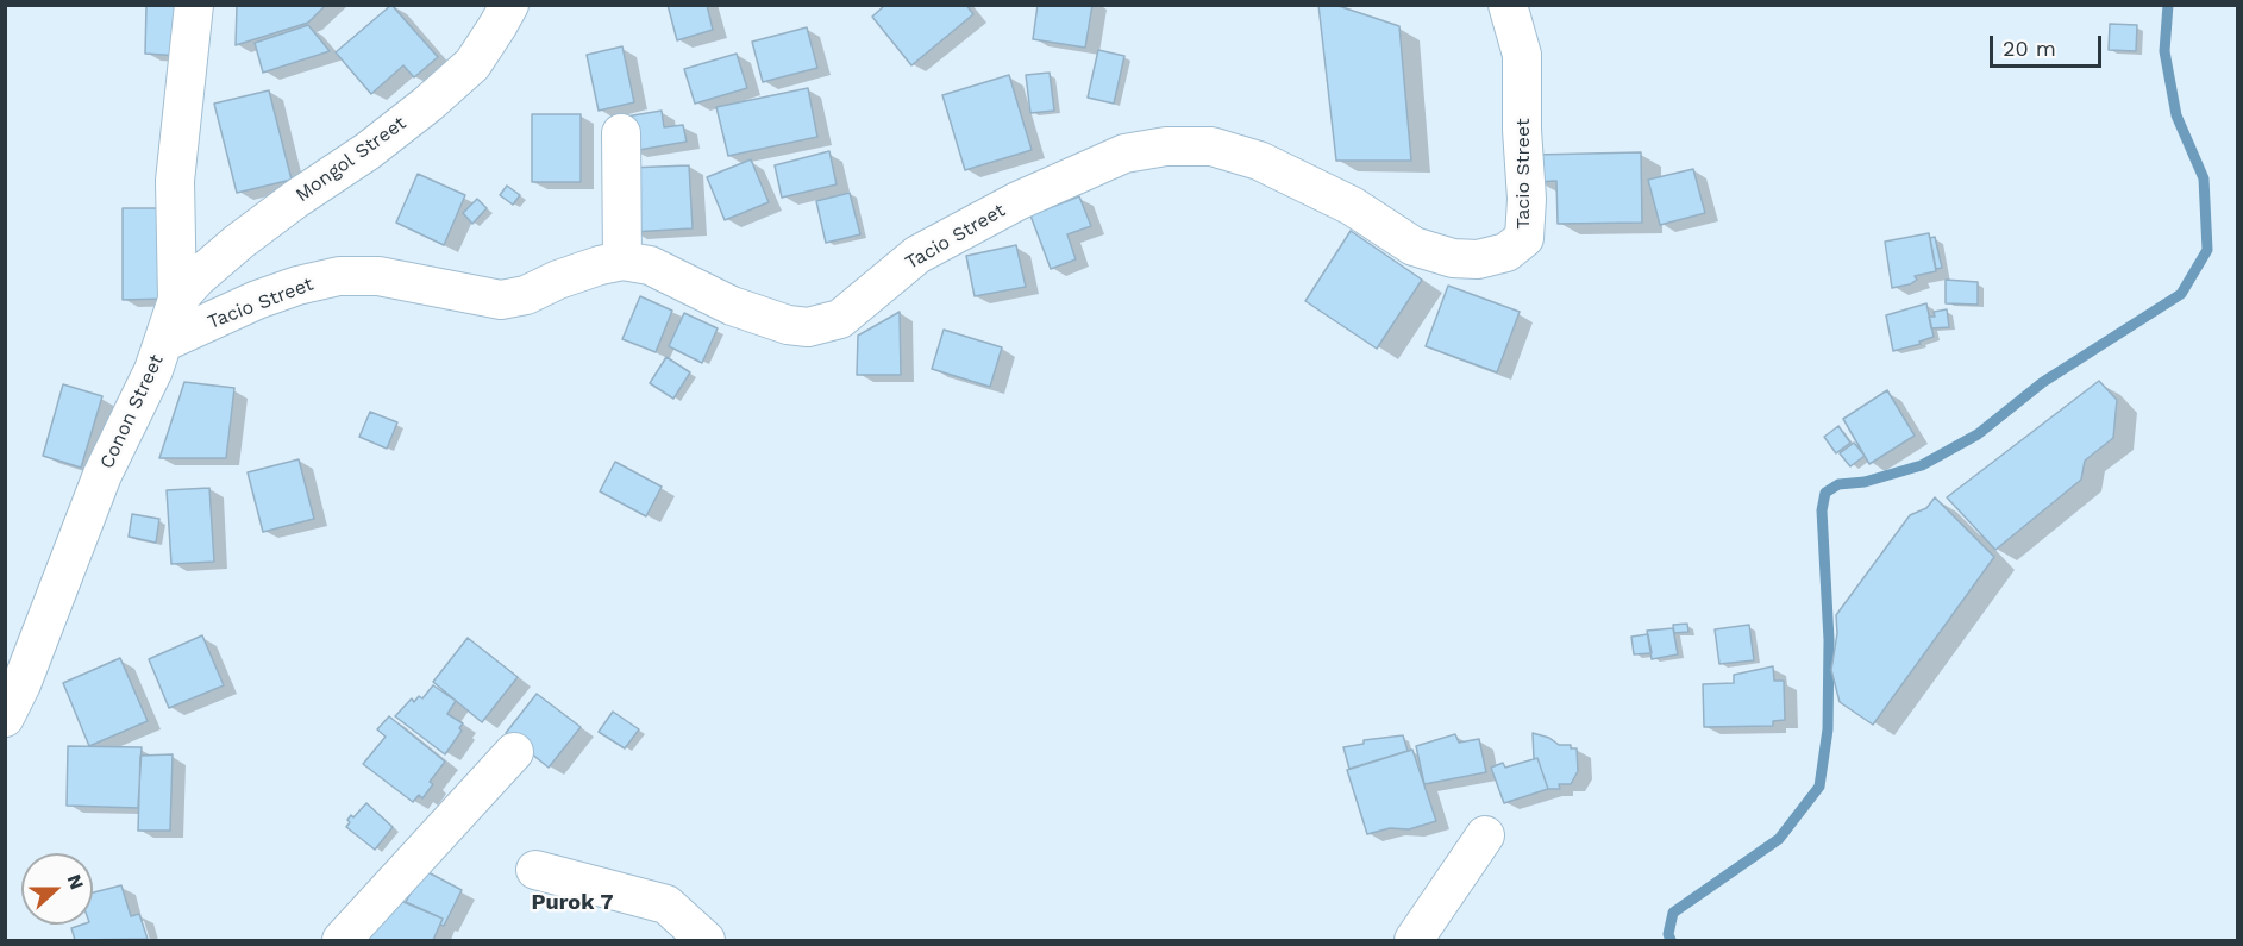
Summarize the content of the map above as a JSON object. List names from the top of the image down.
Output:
{
  "streets": {
    "street": ["Mongol Street", "Tacio Street", "Conon Street"]
  },
  "crossings": [
    ["Mongol Street", "Conon Street"],
    ["Tacio Street", "Conon Street"]
  ],
  "districts": ["Purok 7"],
  "scale_bar": "20 m",
  "north": "right"
}
